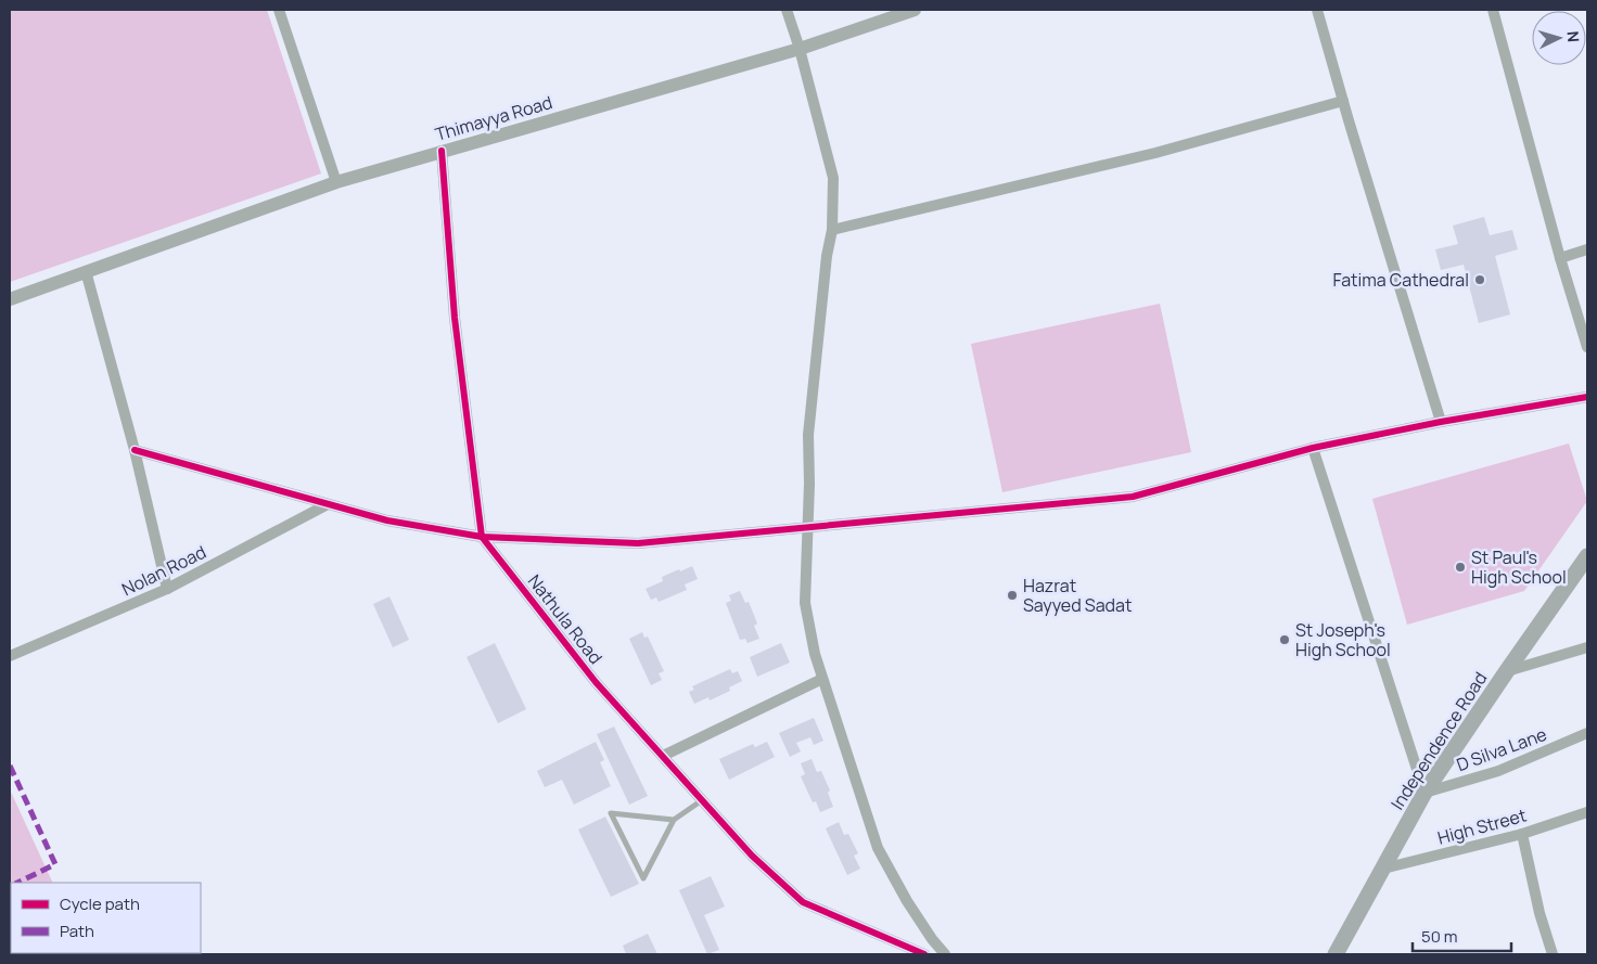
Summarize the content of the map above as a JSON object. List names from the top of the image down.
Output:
{
  "streets": {
    "main road": ["Independence Road"],
    "street": [
      "Thimayya Road",
      "Nolan Road",
      "Nathula Road",
      "D Silva Lane",
      "High Street"
    ]
  },
  "crossings": [
    ["Independence Road", "D Silva Lane"],
    ["Independence Road", "High Street"]
  ],
  "places": [
    "Fatima Cathedral",
    "St Paul's High School",
    "Hazrat Sayyed Sadat",
    "St Joseph's High School"
  ],
  "legend": ["Cycle path", "Path"],
  "scale_bar": "50 m",
  "north": "right"
}
